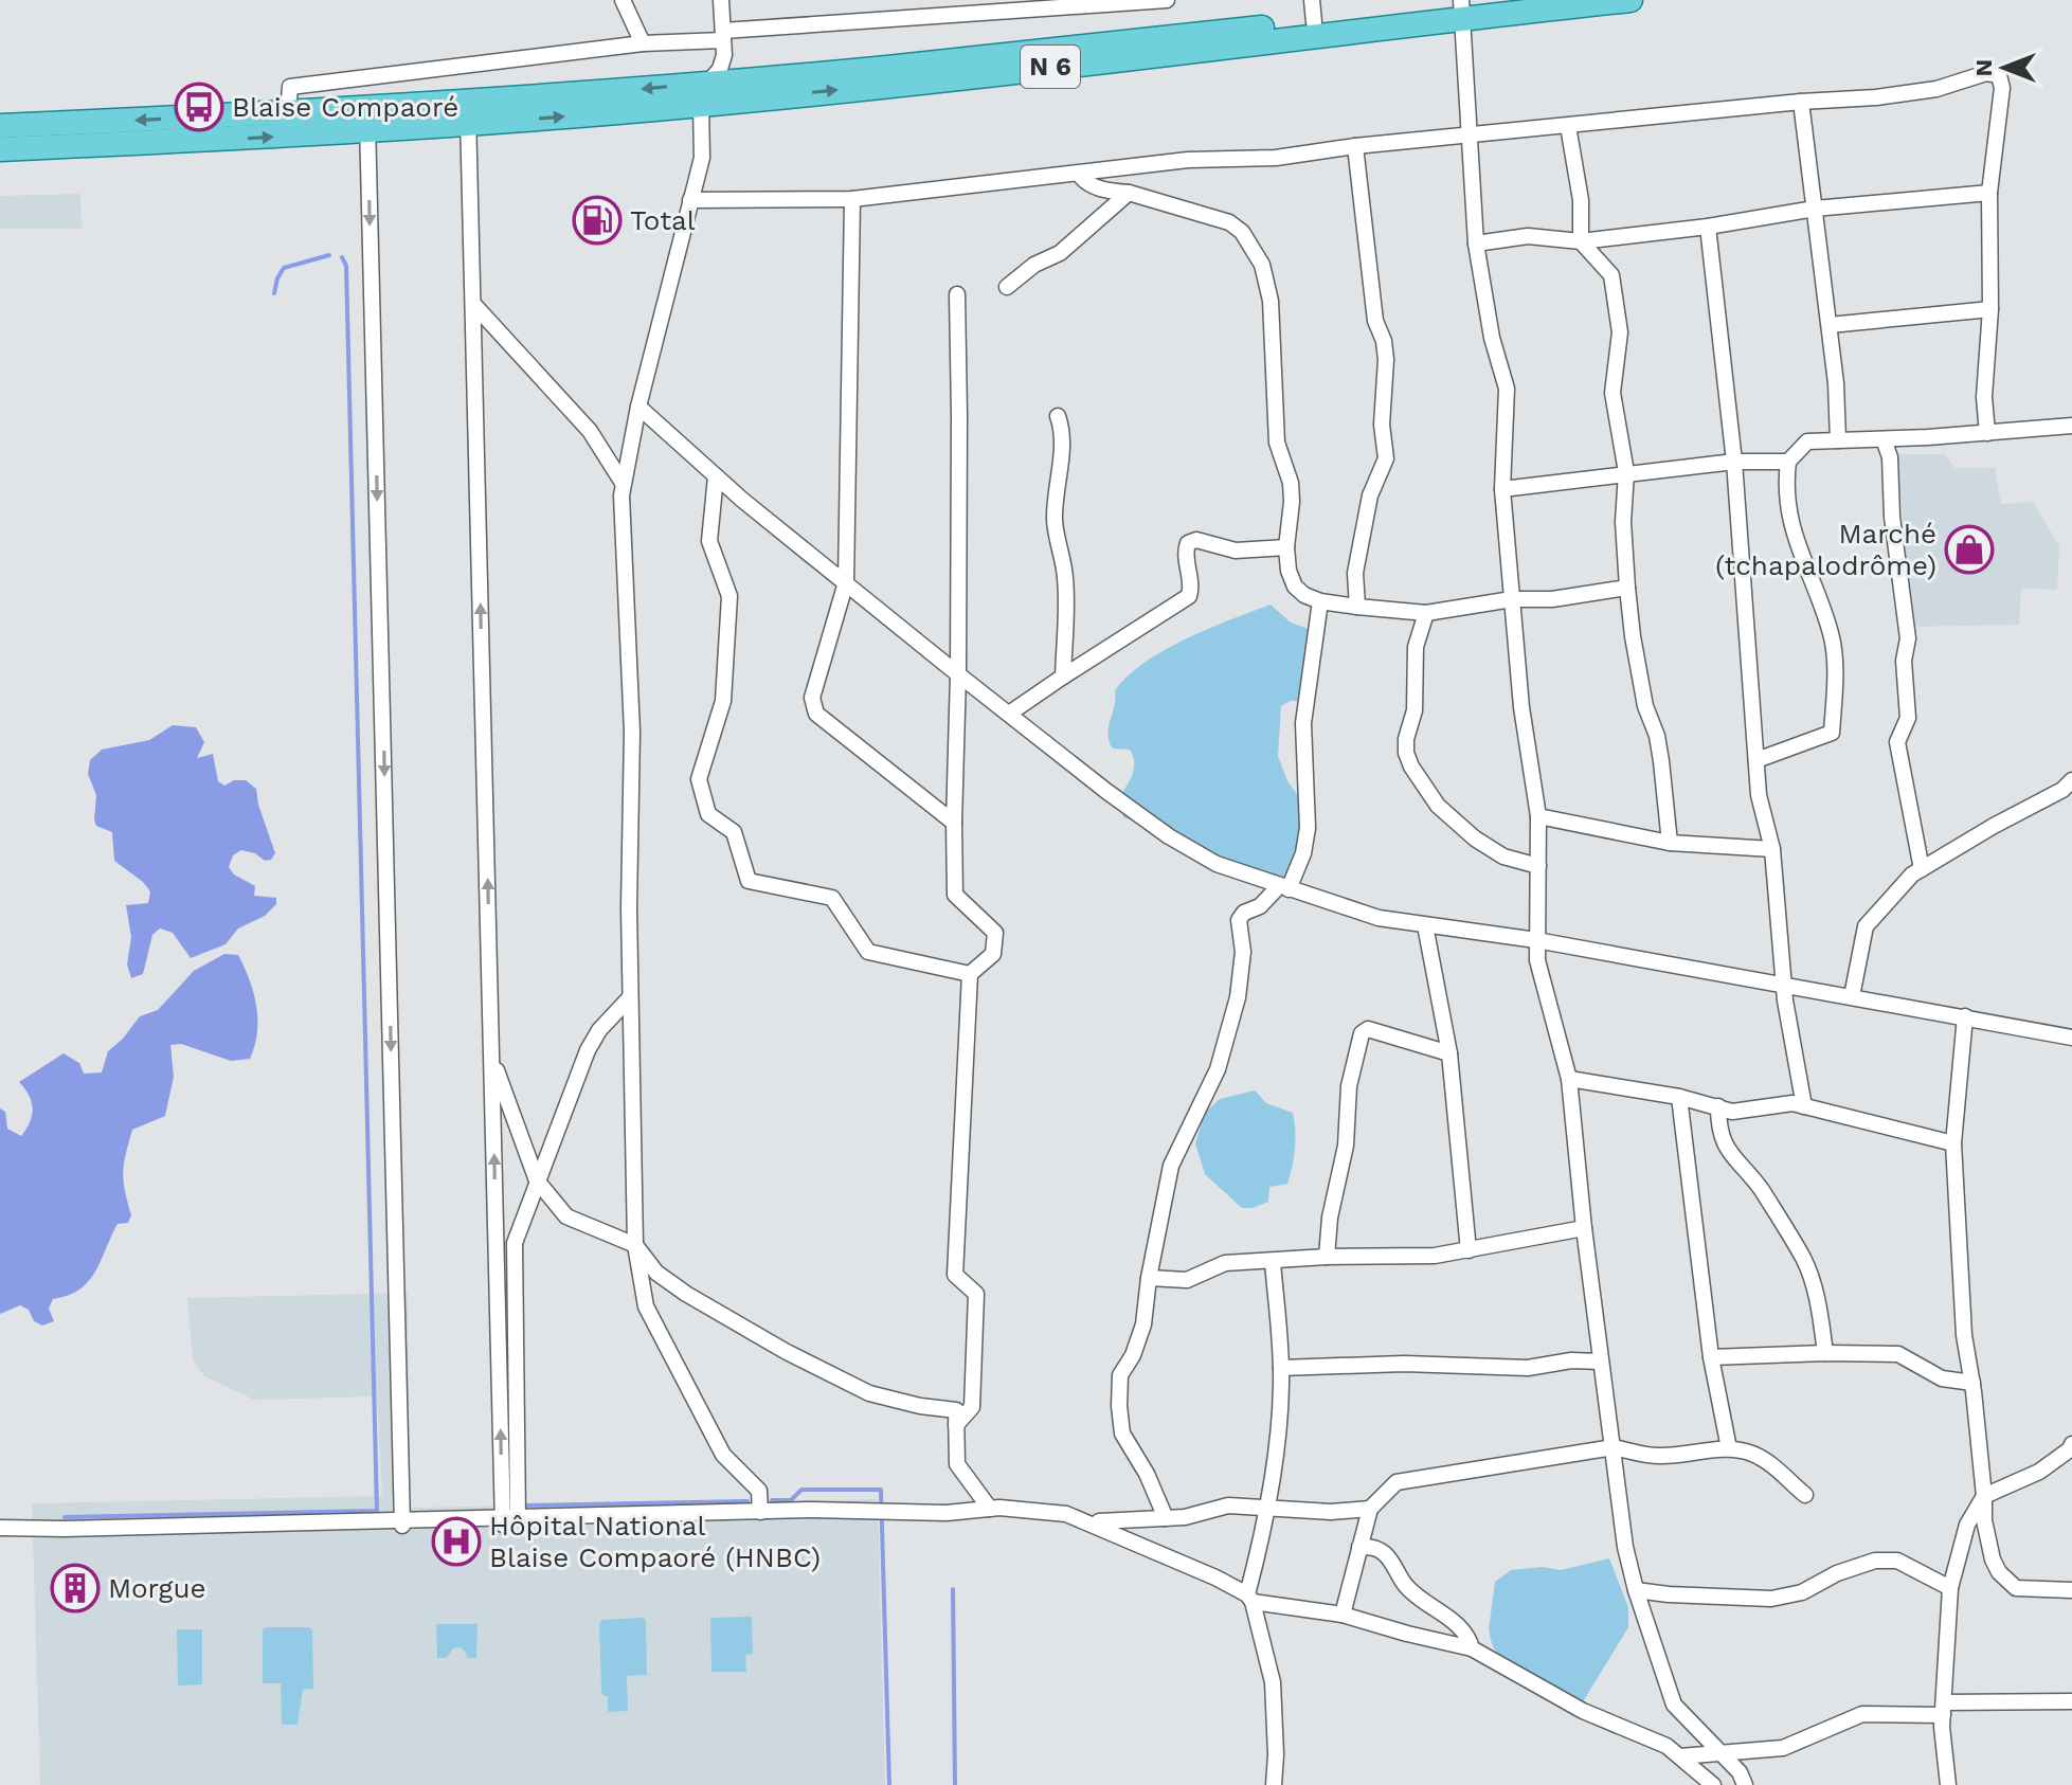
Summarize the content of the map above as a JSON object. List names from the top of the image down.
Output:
{
  "streets": {
    "main road": ["N 6"]
  },
  "places": {
    "bus stop": ["Blaise Compaoré"],
    "fuel station": ["Total"],
    "shop": ["Marché (tchapalodrôme)"],
    "hospital": ["Hôpital National Blaise Compaoré (HNBC)"],
    "building": ["Morgue"]
  },
  "north": "left"
}
